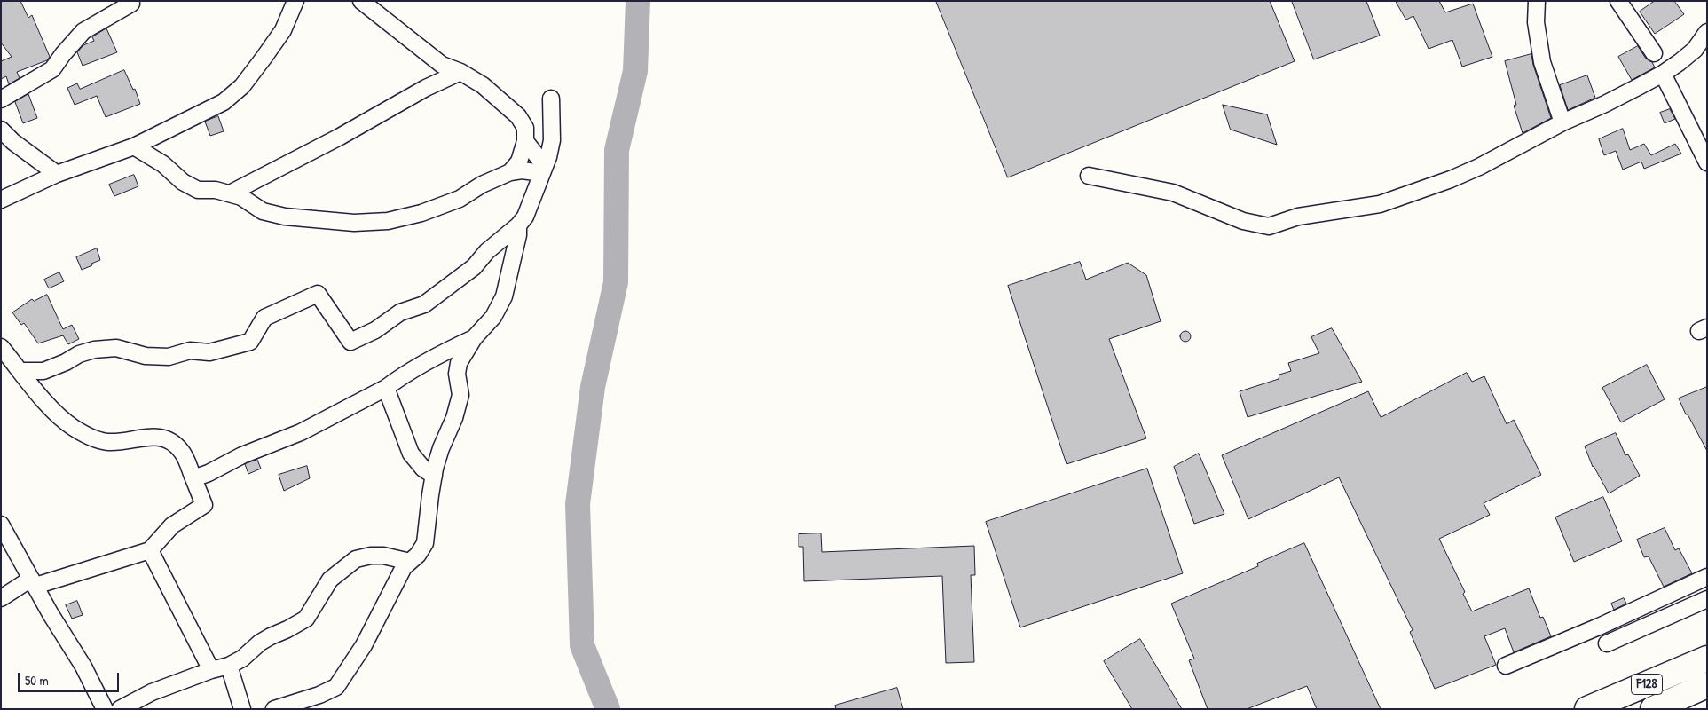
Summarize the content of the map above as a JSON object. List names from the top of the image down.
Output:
{
  "streets": {
    "main road": ["F128"]
  },
  "scale_bar": "50 m"
}
